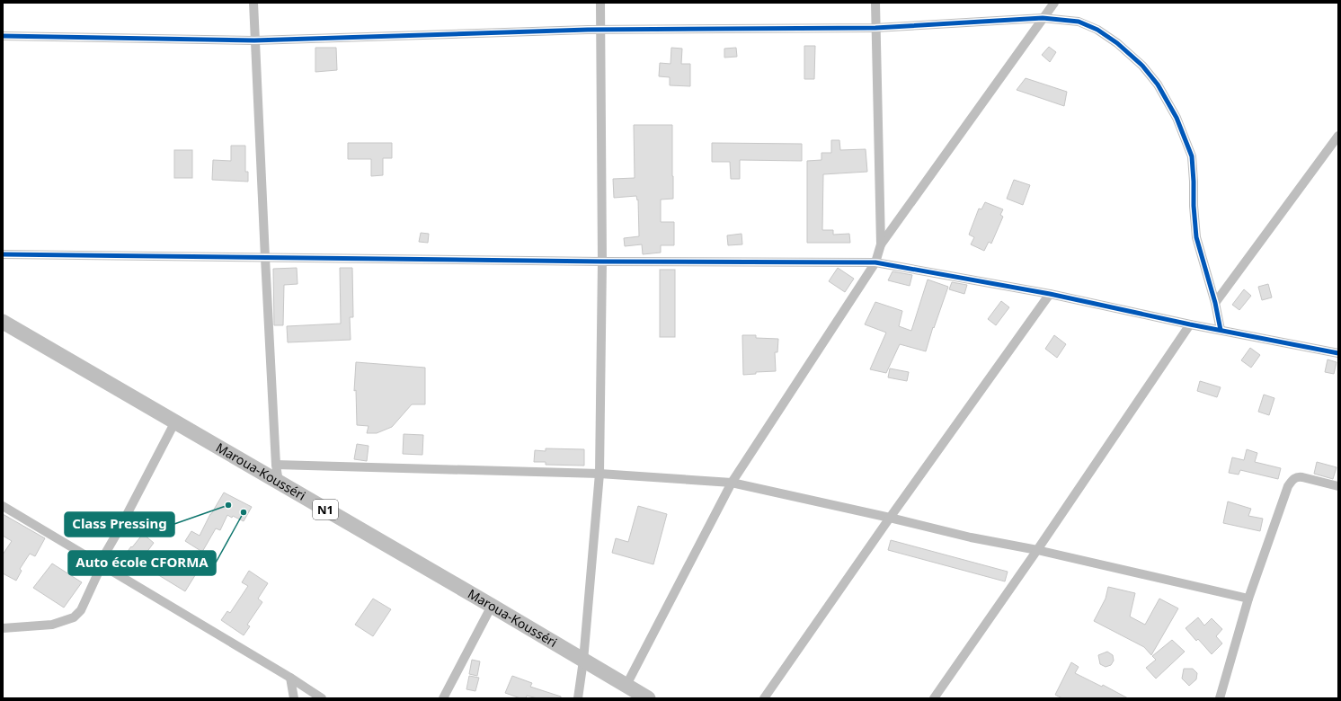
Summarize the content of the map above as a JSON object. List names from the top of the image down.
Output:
{
  "streets": {
    "highway": ["Maroua-Kousséri", "N1"]
  },
  "places": ["Class Pressing", "Auto école CFORMA"]
}
